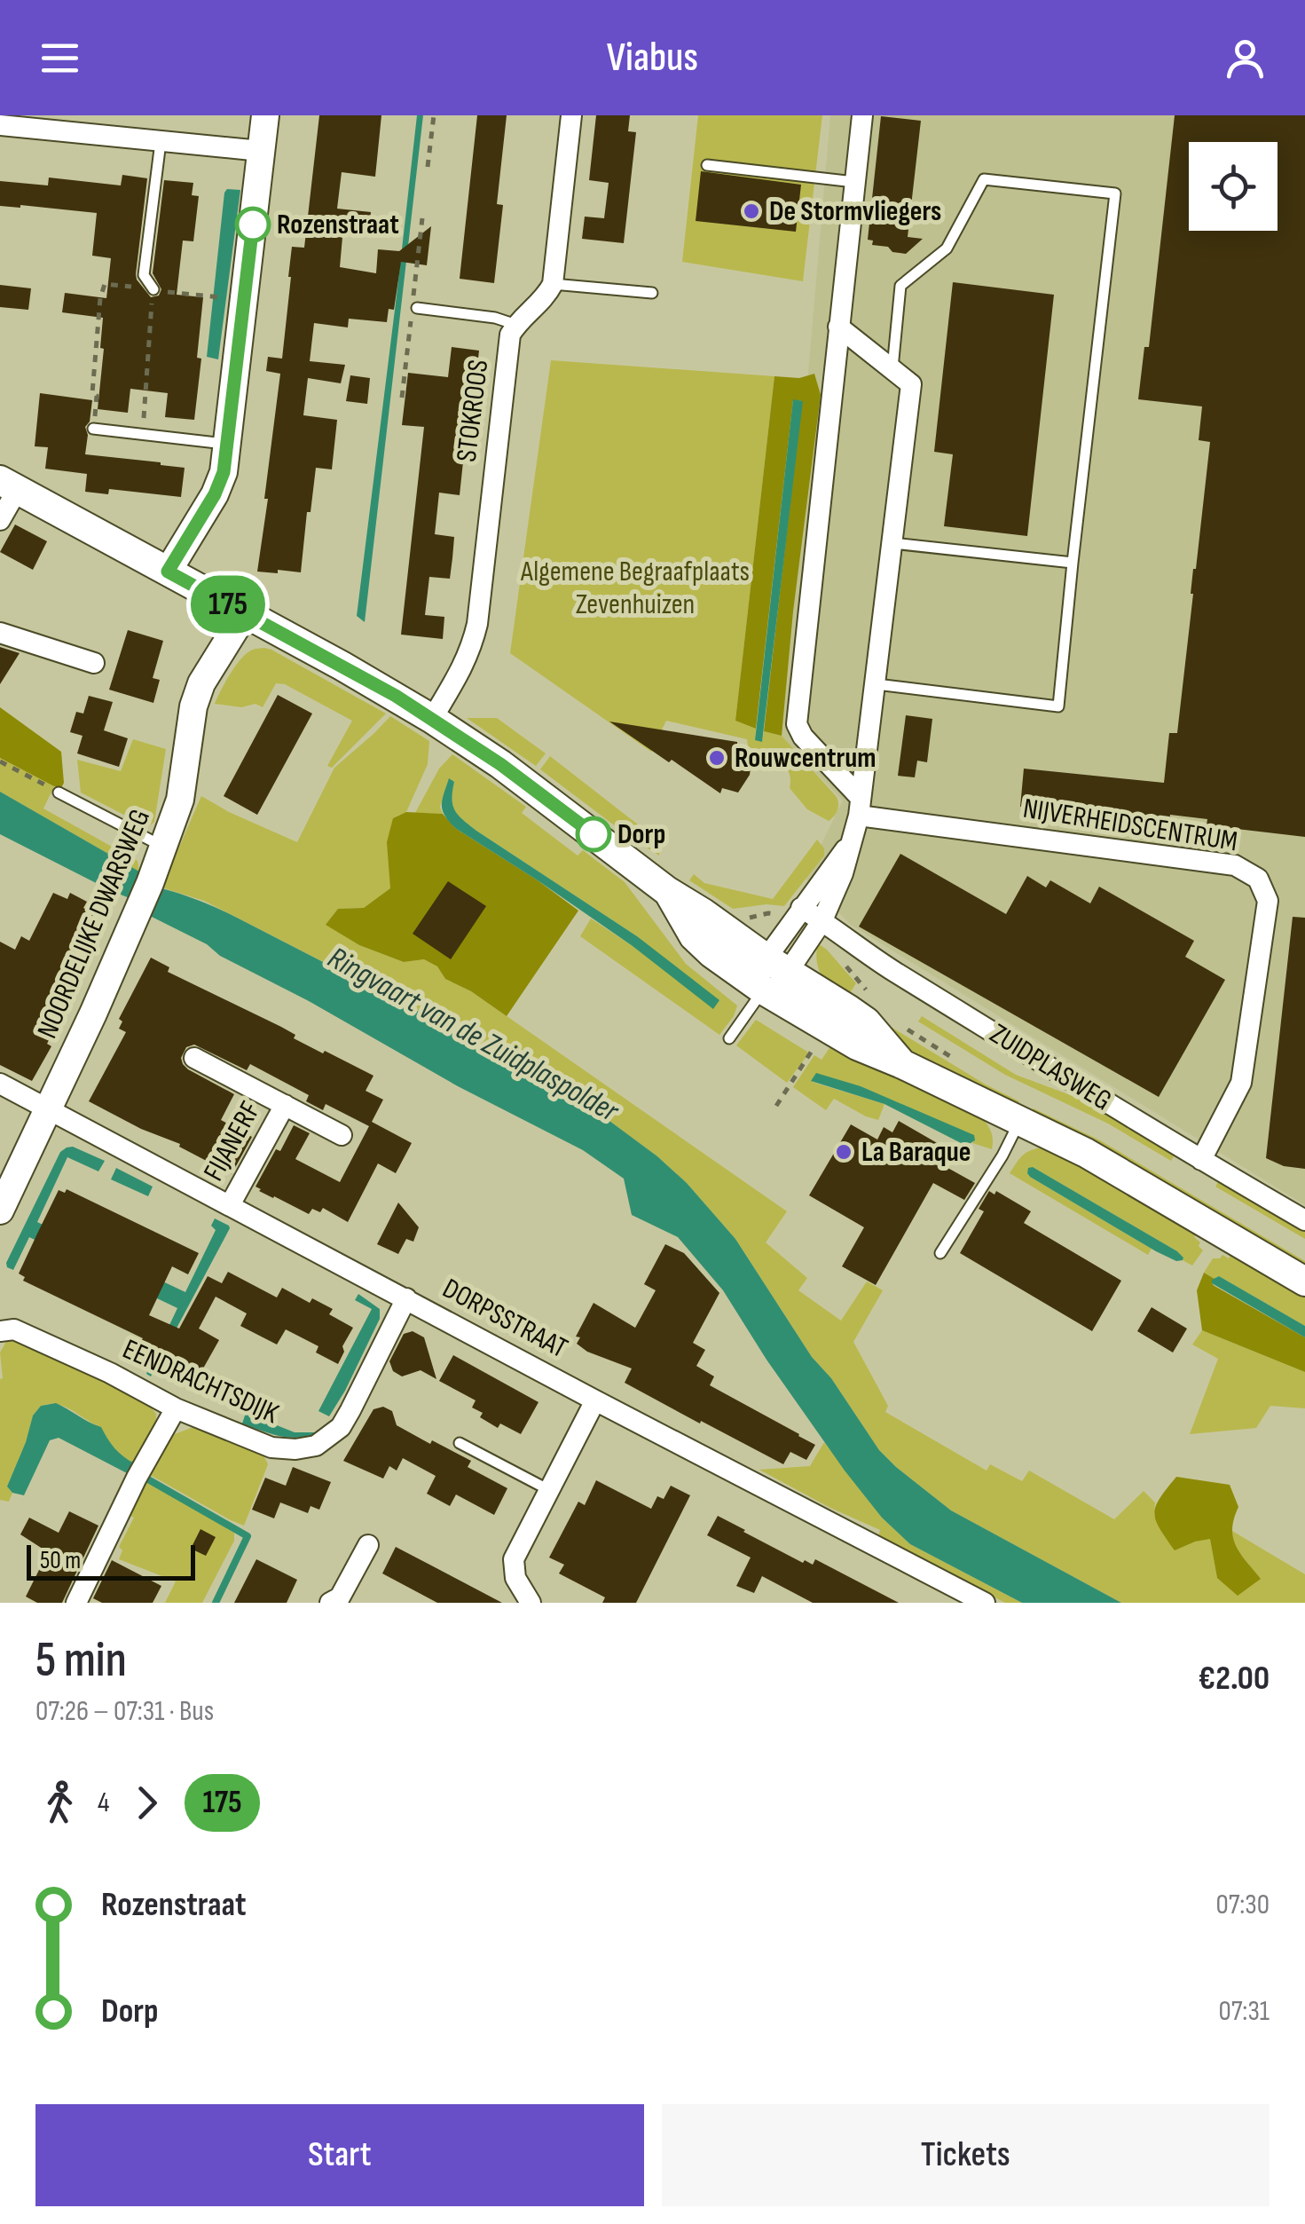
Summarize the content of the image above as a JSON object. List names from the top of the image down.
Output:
{
  "streets": {
    "main road": ["ZUIDPLASWEG"],
    "street": [
      "STOKROOS",
      "NIJVERHEIDSCENTRUM",
      "NOORDELIJKE DWARSWEG",
      "FIJANERF",
      "DORPSSTRAAT",
      "EENDRACHTSDIJK"
    ]
  },
  "crossings": [
    ["STOKROOS", "ZUIDPLASWEG"],
    ["NIJVERHEIDSCENTRUM", "ZUIDPLASWEG"],
    ["NOORDELIJKE DWARSWEG", "ZUIDPLASWEG"],
    ["NOORDELIJKE DWARSWEG", "DORPSSTRAAT"],
    ["FIJANERF", "DORPSSTRAAT"],
    ["DORPSSTRAAT", "EENDRACHTSDIJK"]
  ],
  "water": ["Ringvaart van de Zuidplaspolder"],
  "parks": ["Algemene Begraafplaats Zevenhuizen"],
  "places": [
    "De Stormvliegers",
    "Rozenstraat",
    "Rouwcentrum",
    "Dorp",
    "La Baraque"
  ],
  "lines": ["bus line 175"],
  "scale_bar": "50 m",
  "page": {
    "header": "Viabus",
    "on_map": "175",
    "scale": "50 m",
    "heading": ["5 min", "07:26 – 07:31 · Bus", "€2.00"],
    "legs": ["4", "175"],
    "list": [
      {
        "name": "Rozenstraat",
        "value": "07:30"
      },
      {
        "name": "Dorp",
        "value": "07:31"
      }
    ],
    "buttons": ["Start", "Tickets"]
  }
}
